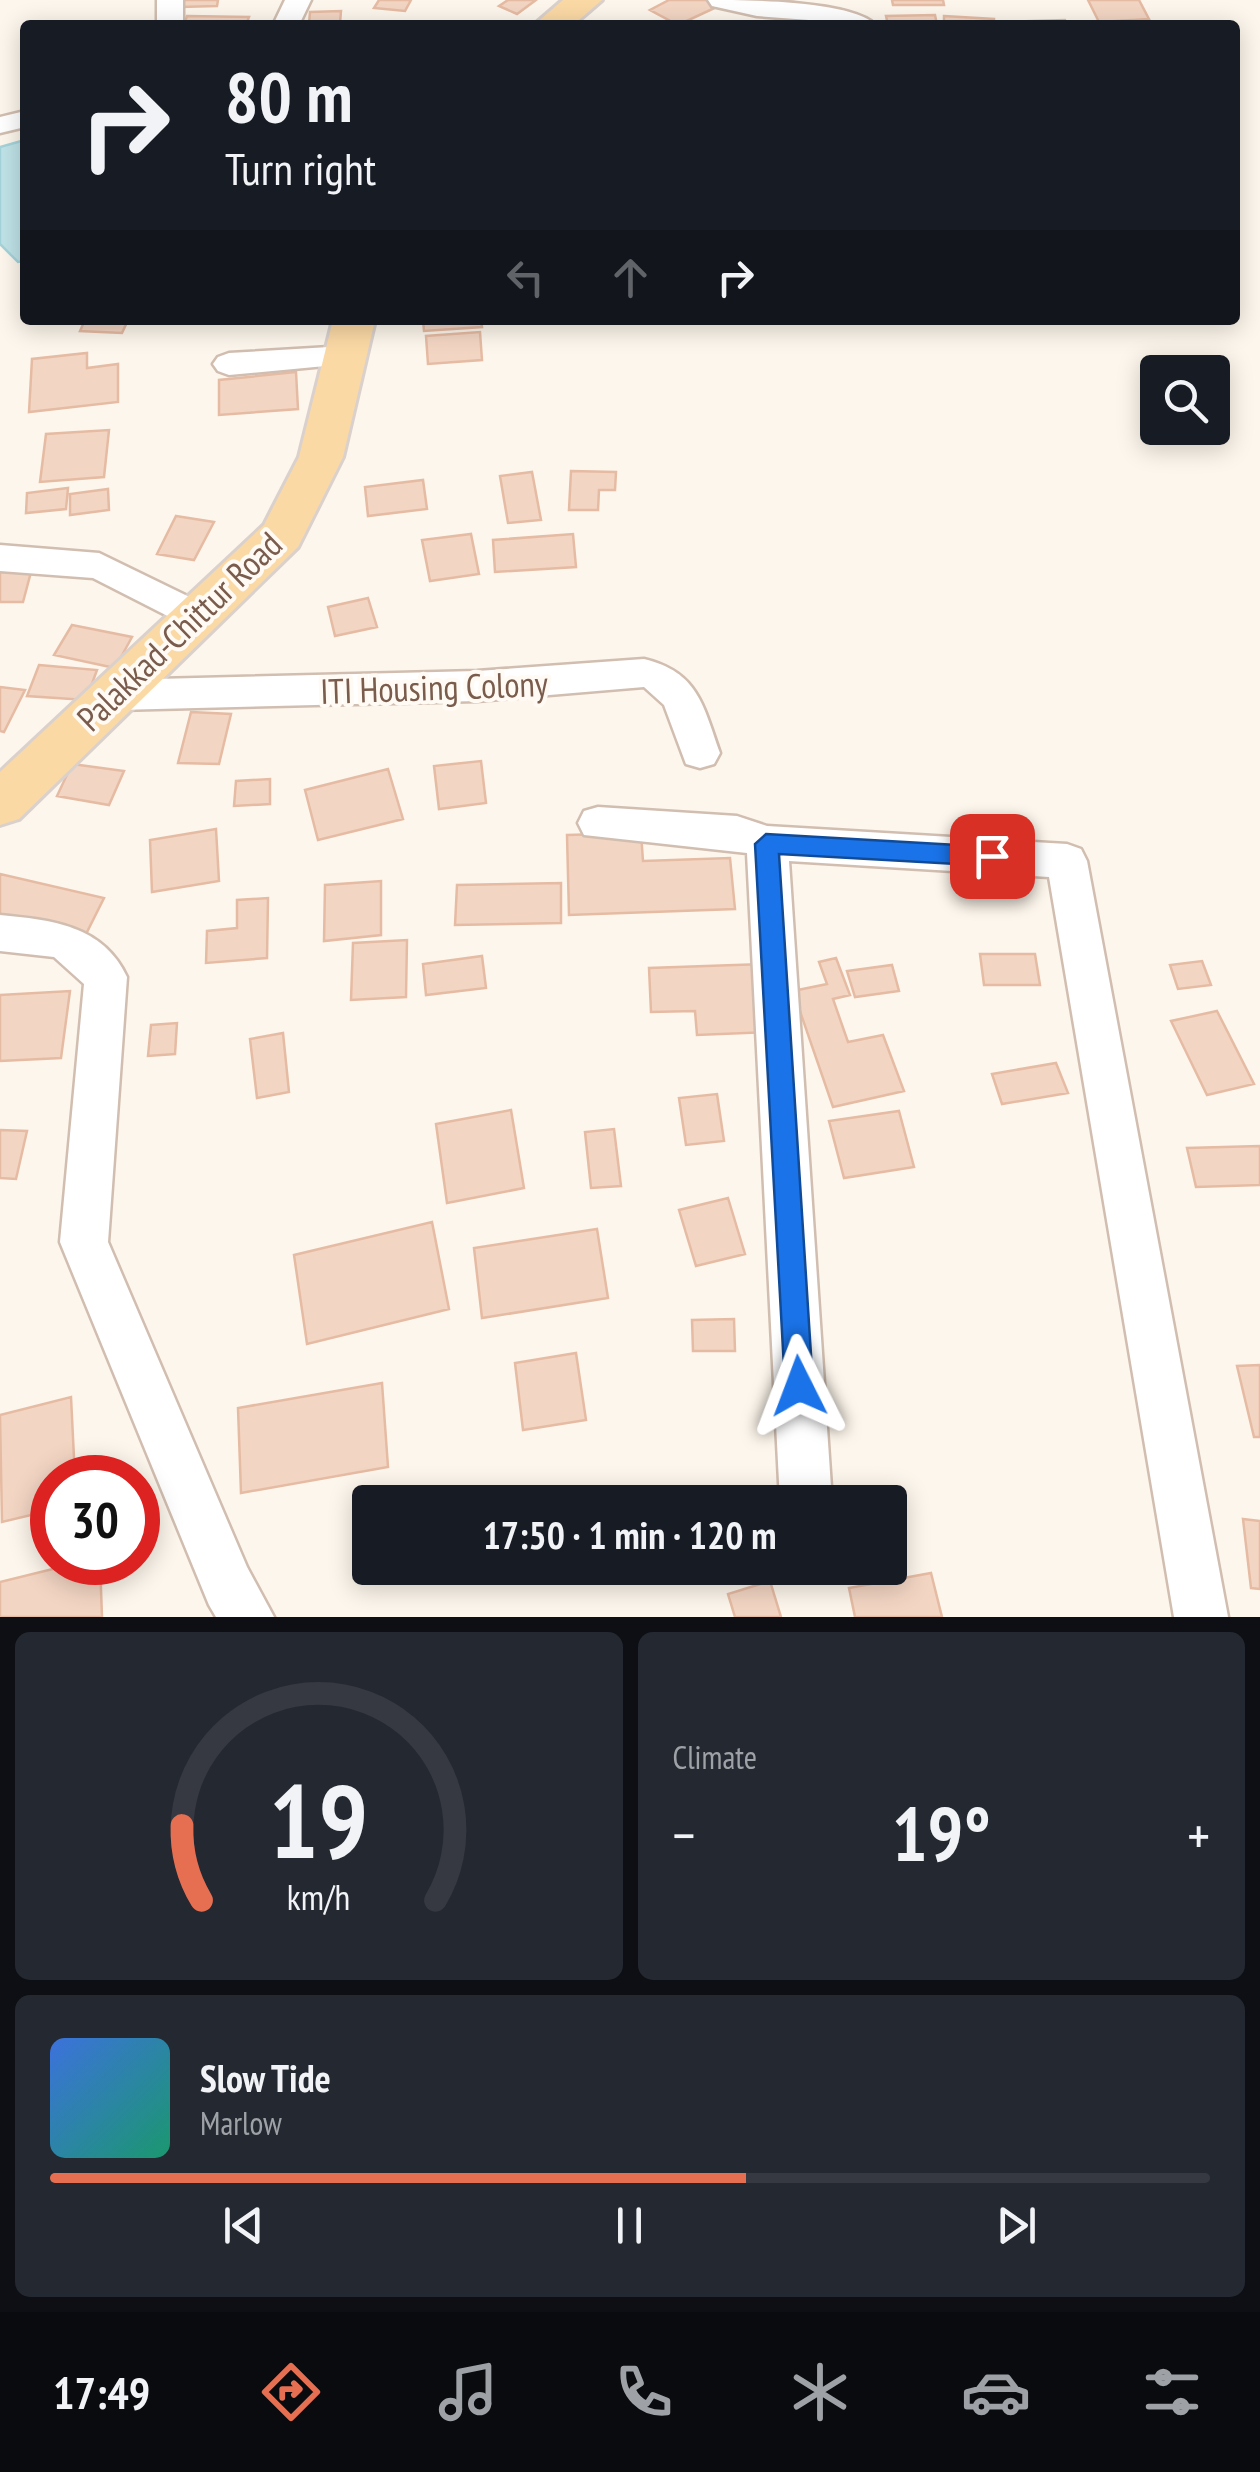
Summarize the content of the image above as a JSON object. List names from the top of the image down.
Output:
{
  "streets": {
    "main road": ["Palakkad-Chittur Road"],
    "street": ["ITI Housing Colony"]
  },
  "crossings": [
    ["Palakkad-Chittur Road", "ITI Housing Colony"]
  ],
  "page": {
    "turn": ["80 m", "Turn right"],
    "limit": "30",
    "trip": "17:50 · 1 min · 120 m",
    "tile": "Climate",
    "heat": ["−", "19°", "+"],
    "song": ["Slow Tide", "Marlow"],
    "tabs": "17:49",
    "gauge": ["19", "km/h"]
  }
}
